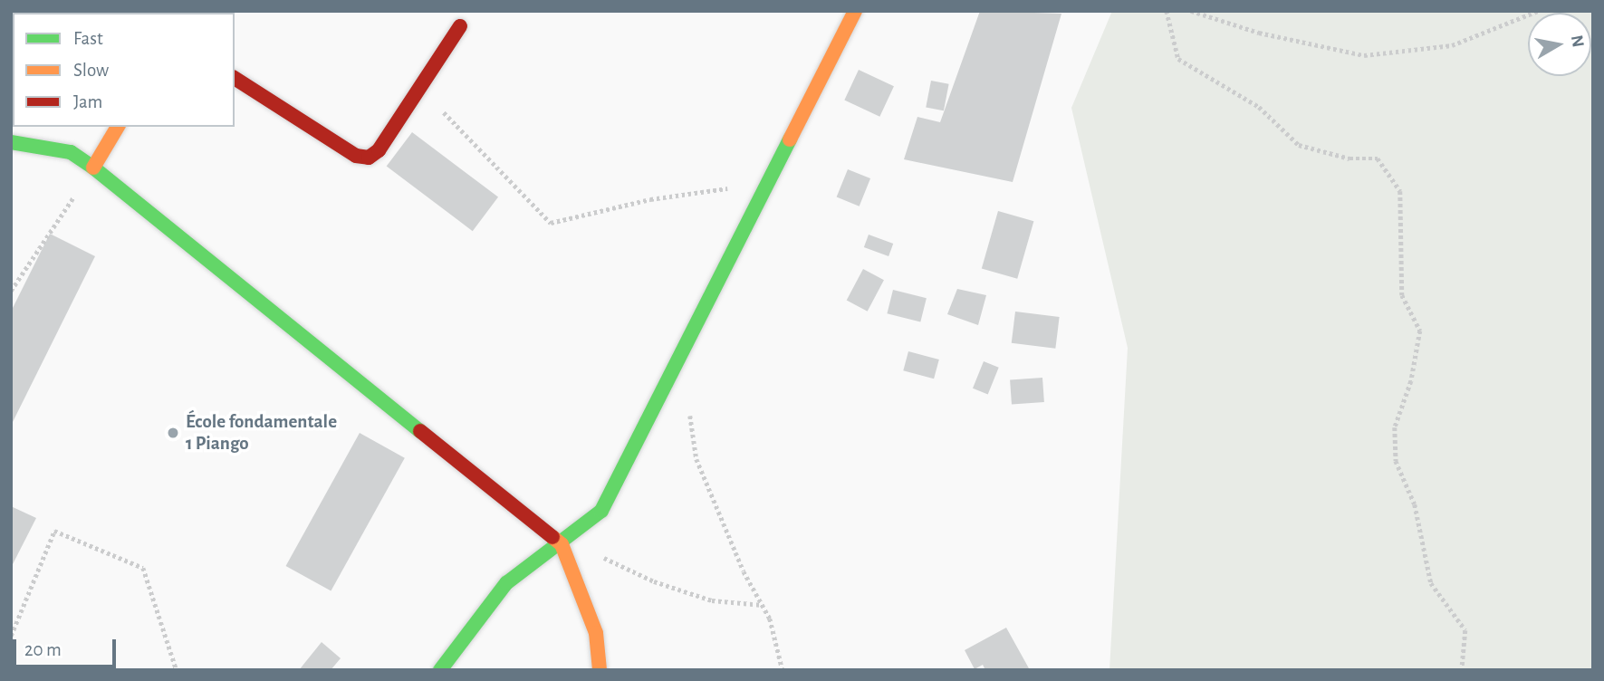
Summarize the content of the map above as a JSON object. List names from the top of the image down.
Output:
{
  "places": ["École fondamentale 1 Piango"],
  "legend": ["Fast", "Slow", "Jam"],
  "scale_bar": "20 m",
  "north": "right"
}
